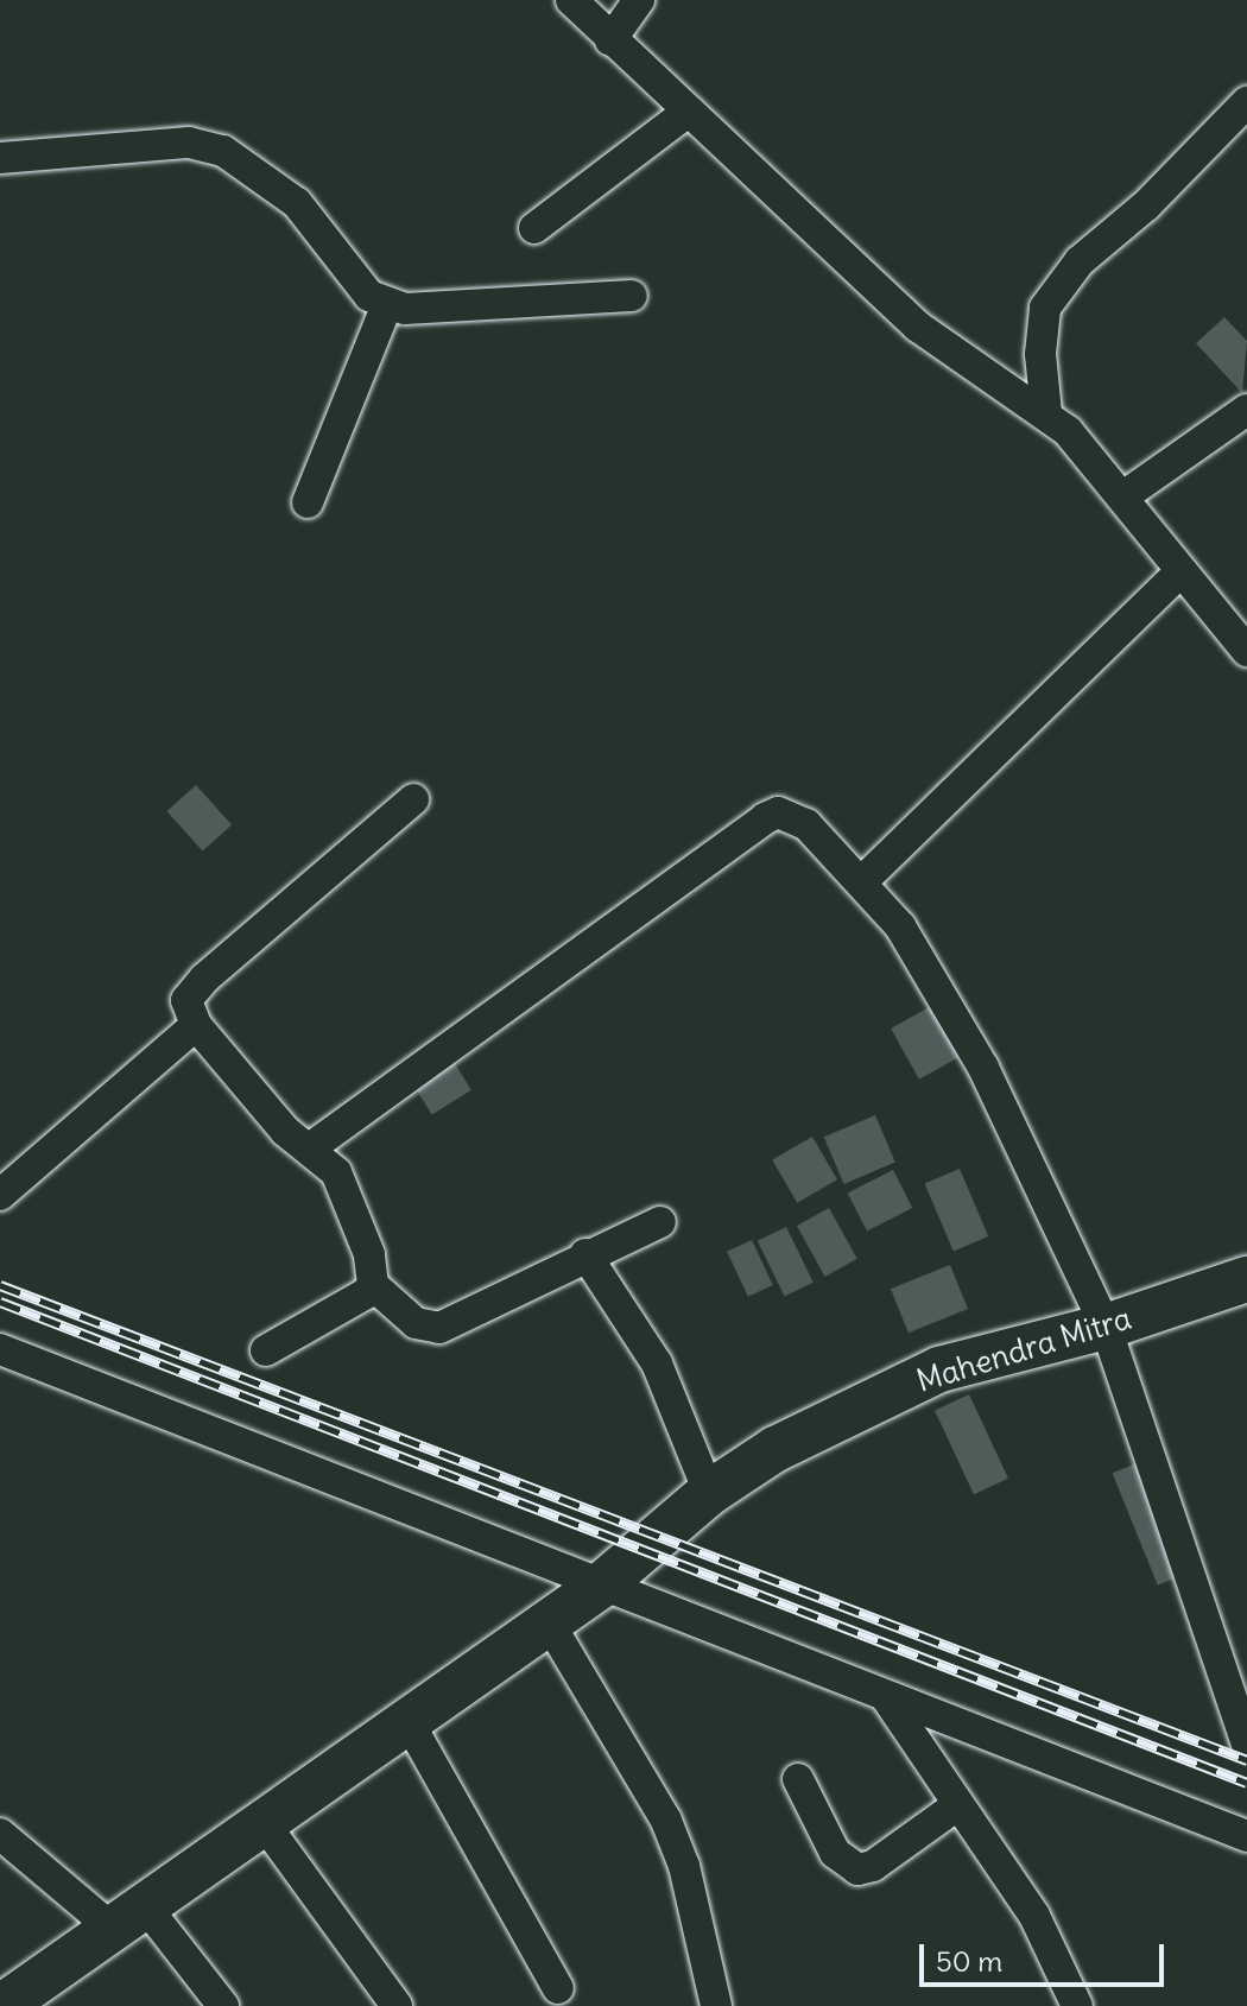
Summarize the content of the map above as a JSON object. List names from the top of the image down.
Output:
{
  "streets": {
    "main road": ["Mahendra Mitra"]
  },
  "scale_bar": "50 m"
}
